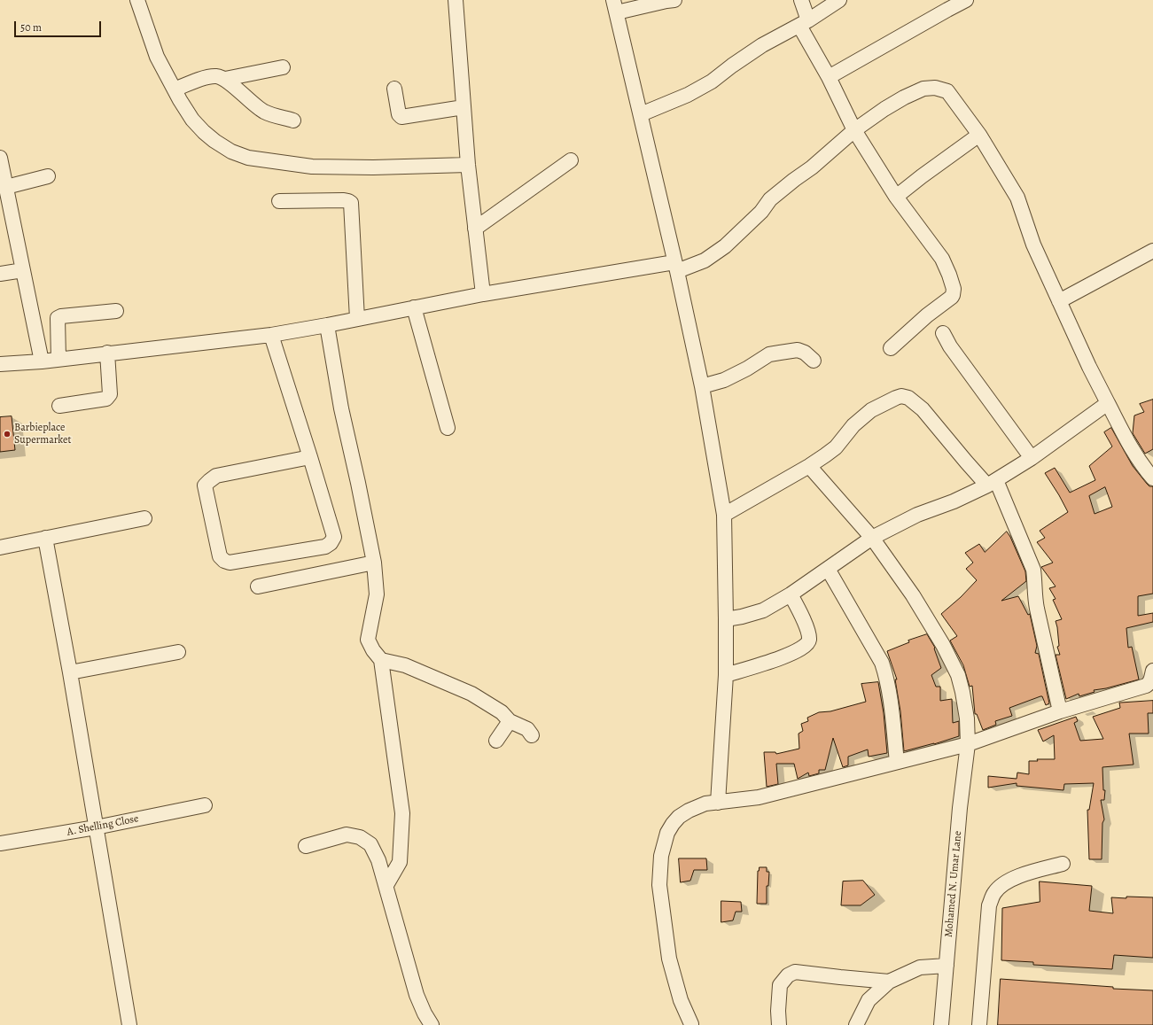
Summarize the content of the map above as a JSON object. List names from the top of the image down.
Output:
{
  "streets": {
    "street": ["A. Shelling Close", "Mohamed N. Umar Lane"]
  },
  "places": ["Barbieplace Supermarket"],
  "scale_bar": "50 m"
}
